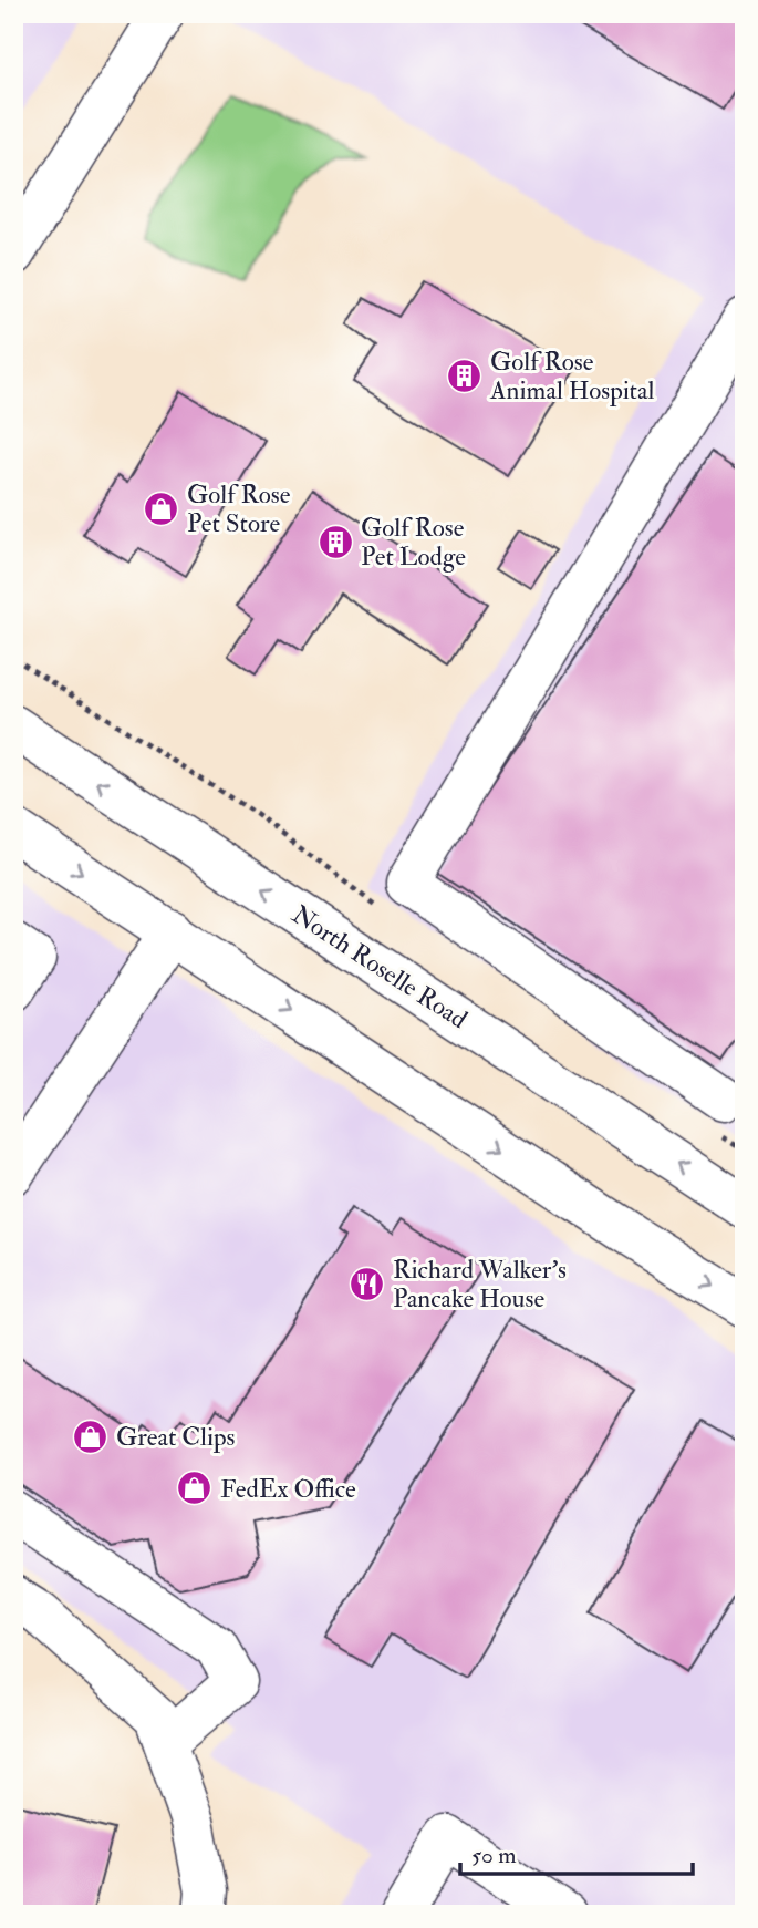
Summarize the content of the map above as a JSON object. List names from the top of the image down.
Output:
{
  "streets": {
    "main road": ["North Roselle Road"]
  },
  "places": {
    "building": ["Golf Rose Animal Hospital", "Golf Rose Pet Lodge"],
    "shop": ["Golf Rose Pet Store", "Great Clips", "FedEx Office"],
    "restaurant": ["Richard Walker's Pancake House"]
  },
  "scale_bar": "50 m"
}
